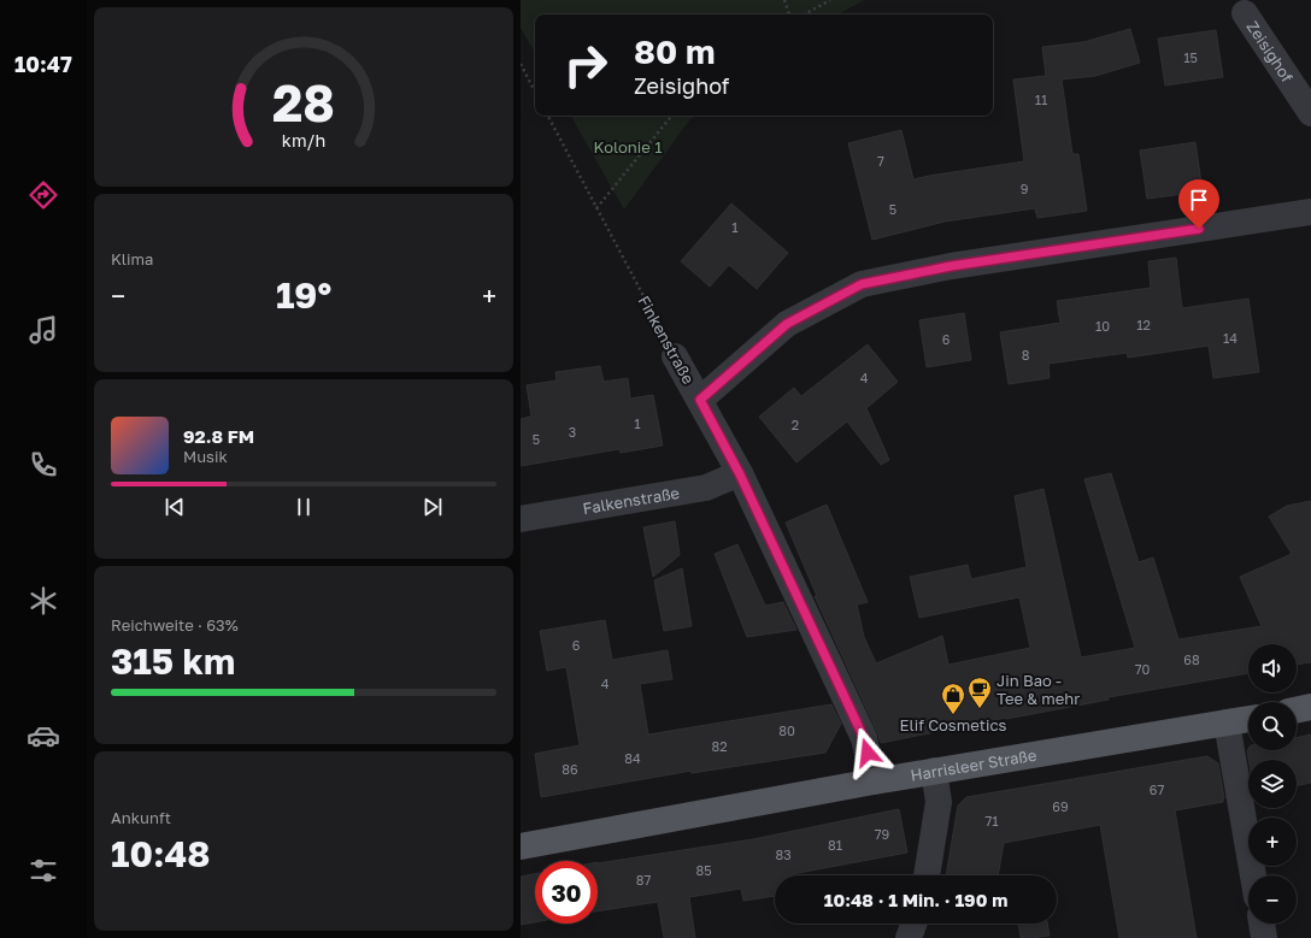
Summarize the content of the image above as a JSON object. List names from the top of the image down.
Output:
{
  "streets": {
    "main road": ["Harrisleer Straße"],
    "street": ["Zeisighof", "Finkenstraße", "Falkenstraße"]
  },
  "crossings": [
    ["Finkenstraße", "Falkenstraße"],
    ["Finkenstraße", "Harrisleer Straße"]
  ],
  "parks": ["Kolonie 1"],
  "places": {
    "cafe": ["Jin Bao - Tee & mehr"],
    "shop": ["Elif Cosmetics"]
  },
  "house_numbers": [
    "15",
    "11",
    "7",
    "9",
    "5",
    "1",
    "12",
    "10",
    "14",
    "6",
    "8",
    "4",
    "1",
    "2",
    "3",
    "5",
    "6",
    "68",
    "70",
    "4",
    "80",
    "82",
    "84",
    "86",
    "67",
    "69",
    "71",
    "79",
    "81",
    "83",
    "85",
    "87"
  ],
  "page": {
    "tabs": "10:47",
    "turn": ["80 m", "Zeisighof"],
    "tile": [
      "Klima",
      ["Reichweite · 63%", "315 km"],
      ["Ankunft", "10:48"]
    ],
    "heat": ["−", "19°", "+"],
    "song": ["92.8 FM", "Musik"],
    "map_buttons": ["+", "−"],
    "limit": "30",
    "trip": "10:48 · 1 Min. · 190 m",
    "gauge": ["28", "km/h"]
  }
}
